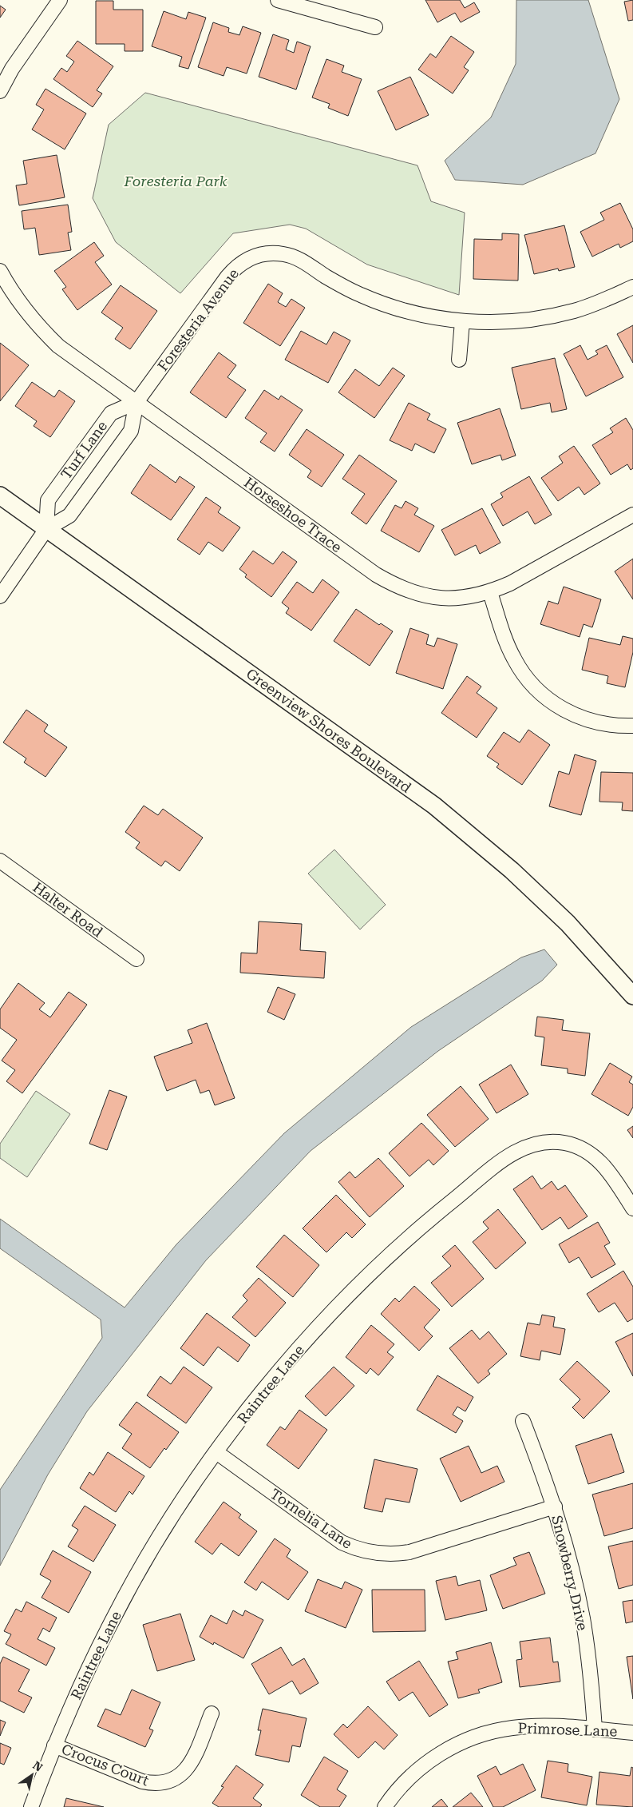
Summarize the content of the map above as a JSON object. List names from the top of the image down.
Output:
{
  "streets": {
    "street": [
      "Foresteria Avenue",
      "Turf Lane",
      "Horseshoe Trace",
      "Greenview Shores Boulevard",
      "Halter Road",
      "Raintree Lane",
      "Tornelia Lane",
      "Snowberry Drive",
      "Primrose Lane",
      "Crocus Court"
    ]
  },
  "crossings": [
    ["Foresteria Avenue", "Turf Lane"],
    ["Foresteria Avenue", "Horseshoe Trace"],
    ["Turf Lane", "Horseshoe Trace"],
    ["Turf Lane", "Greenview Shores Boulevard"],
    ["Raintree Lane", "Tornelia Lane"],
    ["Raintree Lane", "Crocus Court"],
    ["Tornelia Lane", "Snowberry Drive"],
    ["Snowberry Drive", "Primrose Lane"]
  ],
  "parks": ["Foresteria Park"],
  "north": "top right"
}
